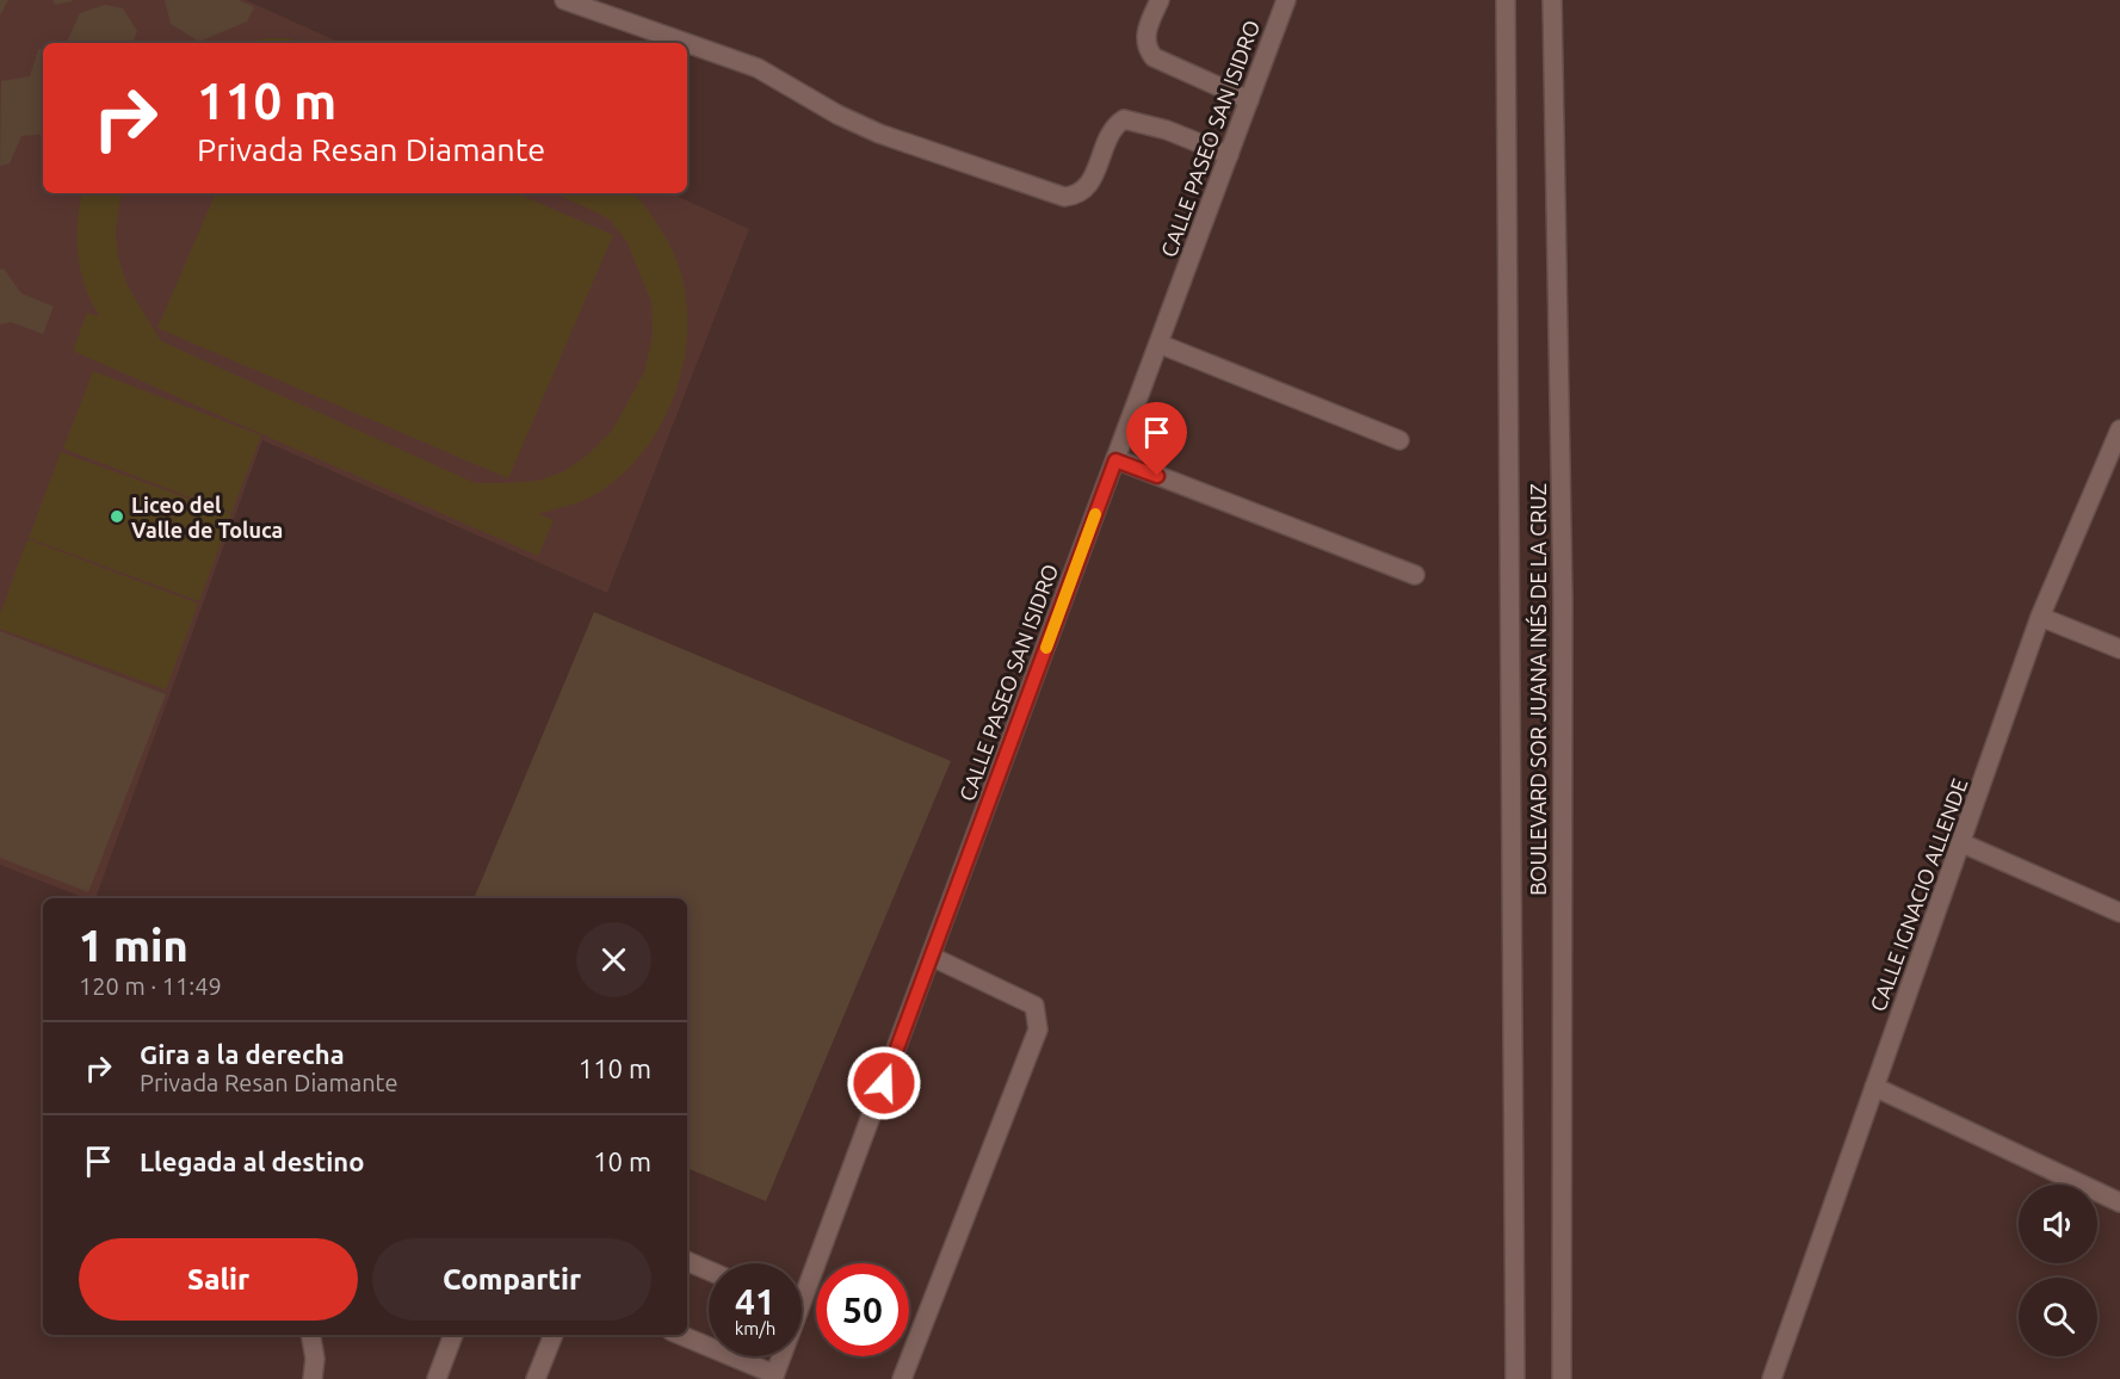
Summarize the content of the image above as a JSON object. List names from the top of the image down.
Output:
{
  "streets": {
    "main road": ["CALLE PASEO SAN ISIDRO", "BOULEVARD SOR JUANA INÉS DE LA CRUZ", "CALLE IGNACIO ALLENDE"]
  },
  "places": ["Liceo del Valle de Toluca"],
  "page": {
    "turn": ["110 m", "Privada Resan Diamante"],
    "heading": ["1 min", "120 m · 11:49"],
    "list": [
      {
        "name": "Gira a la derecha",
        "note": "Privada Resan Diamante",
        "value": "110 m"
      },
      {
        "name": "Llegada al destino",
        "value": "10 m"
      }
    ],
    "buttons": ["Salir", "Compartir"],
    "speed": "41 km/h",
    "limit": "50"
  }
}
